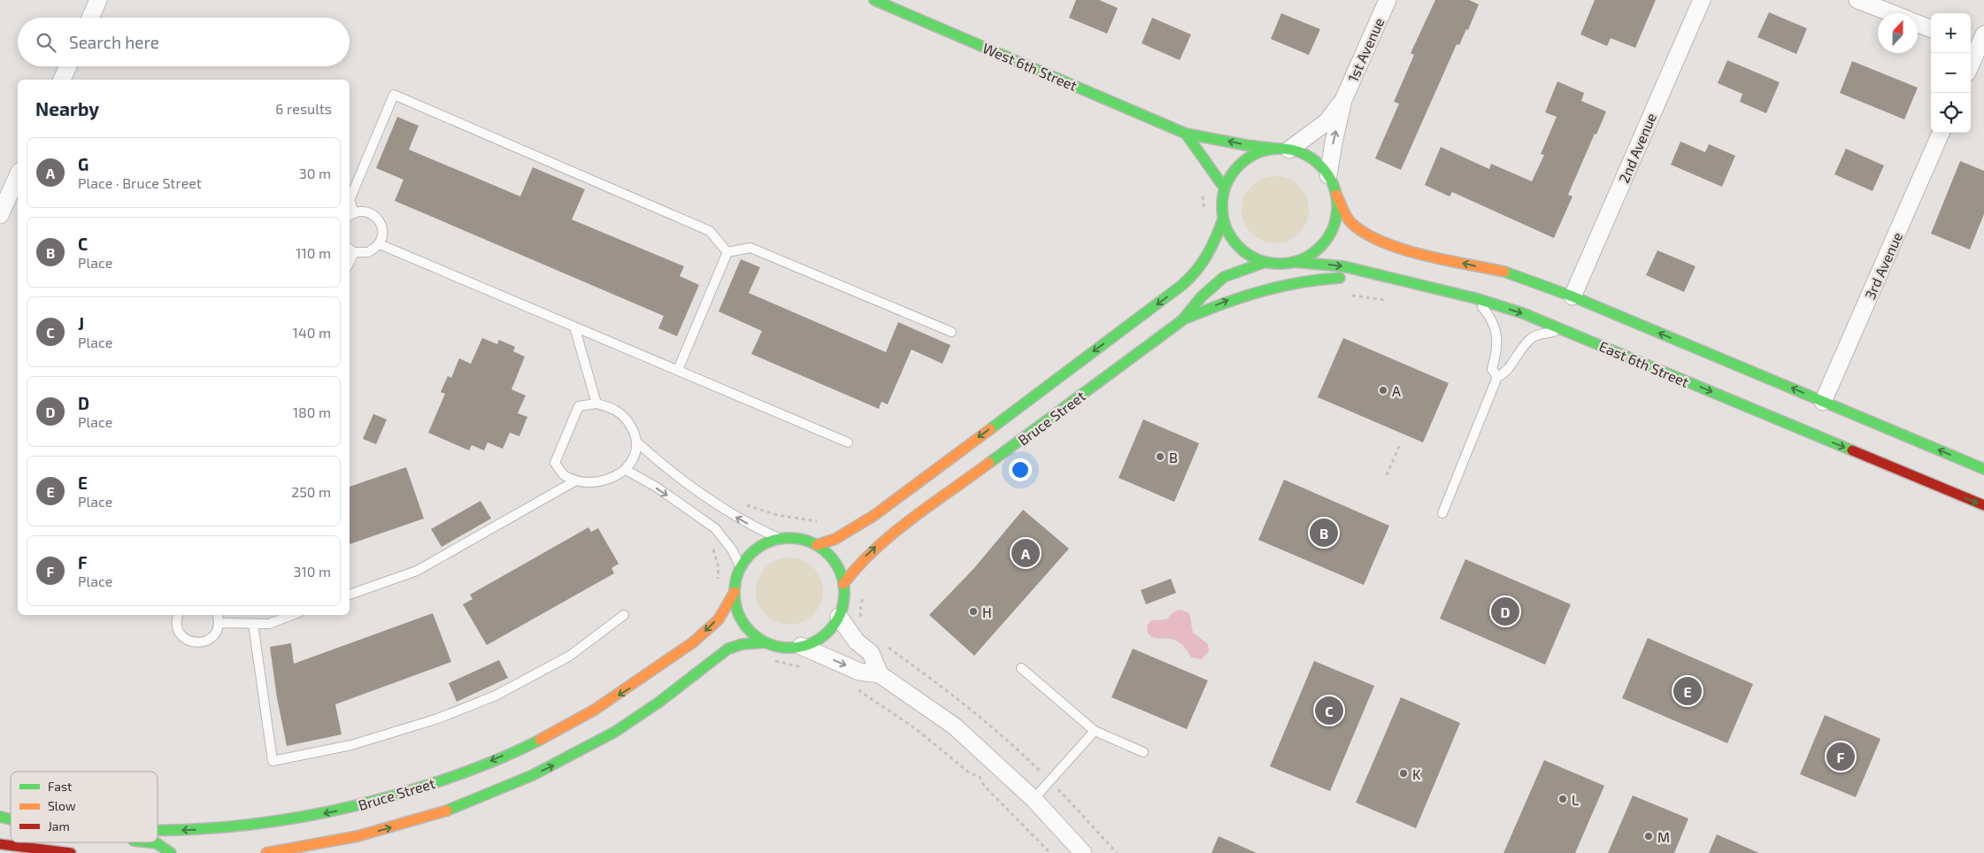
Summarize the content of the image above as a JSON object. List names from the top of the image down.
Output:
{
  "streets": {
    "street": [
      "1st Avenue",
      "West 6th Street",
      "2nd Avenue",
      "3rd Avenue",
      "East 6th Street",
      "Bruce Street"
    ]
  },
  "crossings": [
    ["1st Avenue", "West 6th Street"],
    ["1st Avenue", "East 6th Street"],
    ["1st Avenue", "Bruce Street"],
    ["West 6th Street", "East 6th Street"],
    ["West 6th Street", "Bruce Street"],
    ["East 6th Street", "Bruce Street"]
  ],
  "places": [
    "A",
    "B",
    "H",
    "K",
    "L",
    "M"
  ],
  "legend": ["Fast", "Slow", "Jam"],
  "north": "top",
  "page": {
    "map_buttons": ["+", "−"],
    "search": "Search here",
    "heading": ["Nearby", "6 results"],
    "list": [
      {
        "mark": "A",
        "name": "G",
        "note": "Place · Bruce Street",
        "value": "30 m"
      },
      {
        "mark": "B",
        "name": "C",
        "note": "Place",
        "value": "110 m"
      },
      {
        "mark": "C",
        "name": "J",
        "note": "Place",
        "value": "140 m"
      },
      {
        "mark": "D",
        "name": "D",
        "note": "Place",
        "value": "180 m"
      },
      {
        "mark": "E",
        "name": "E",
        "note": "Place",
        "value": "250 m"
      },
      {
        "mark": "F",
        "name": "F",
        "note": "Place",
        "value": "310 m"
      }
    ],
    "pins": [
      "B",
      "A",
      "D",
      "E",
      "C",
      "F"
    ]
  }
}
